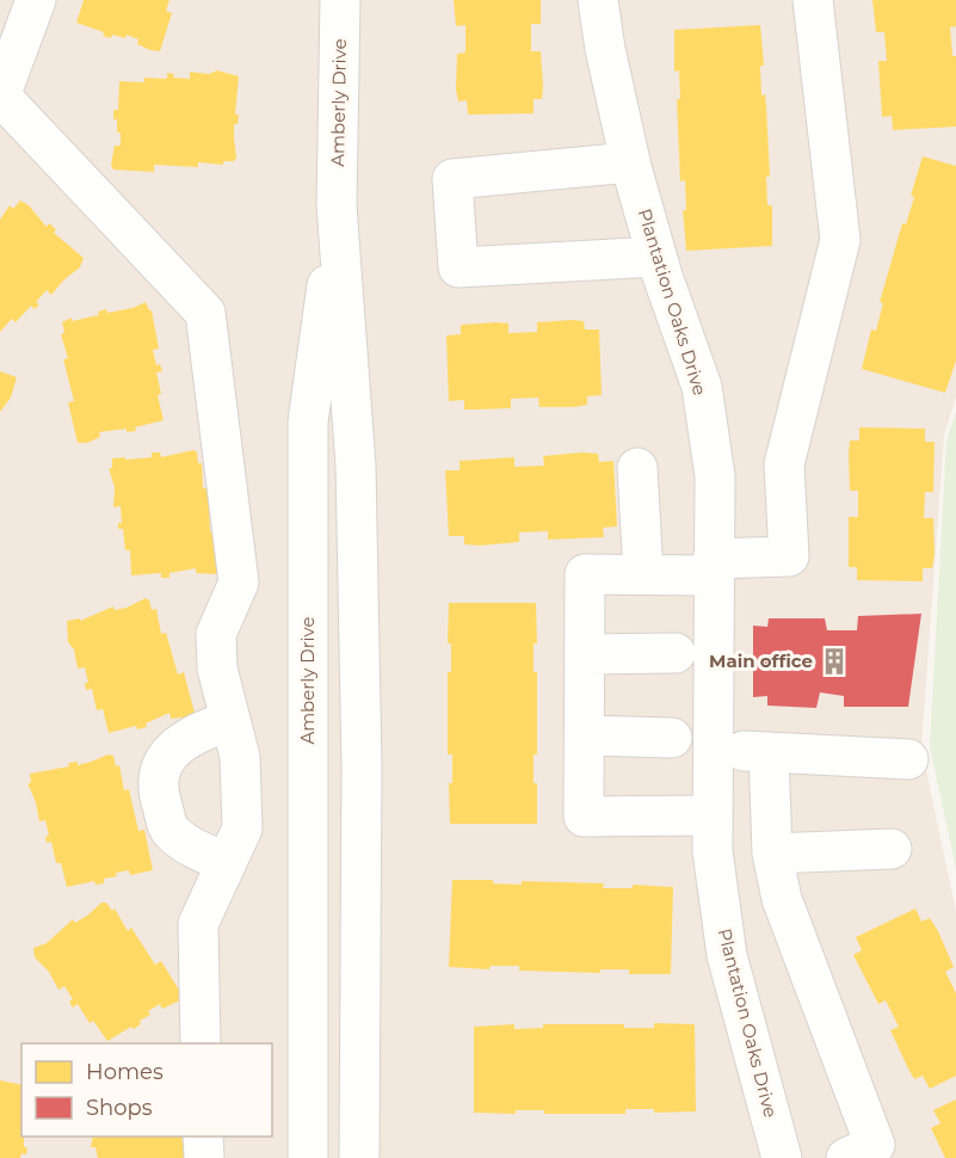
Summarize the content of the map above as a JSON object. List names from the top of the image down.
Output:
{
  "streets": {
    "street": ["Amberly Drive", "Plantation Oaks Drive"]
  },
  "places": {
    "building": ["Main office"]
  },
  "legend": ["Homes", "Shops"]
}
